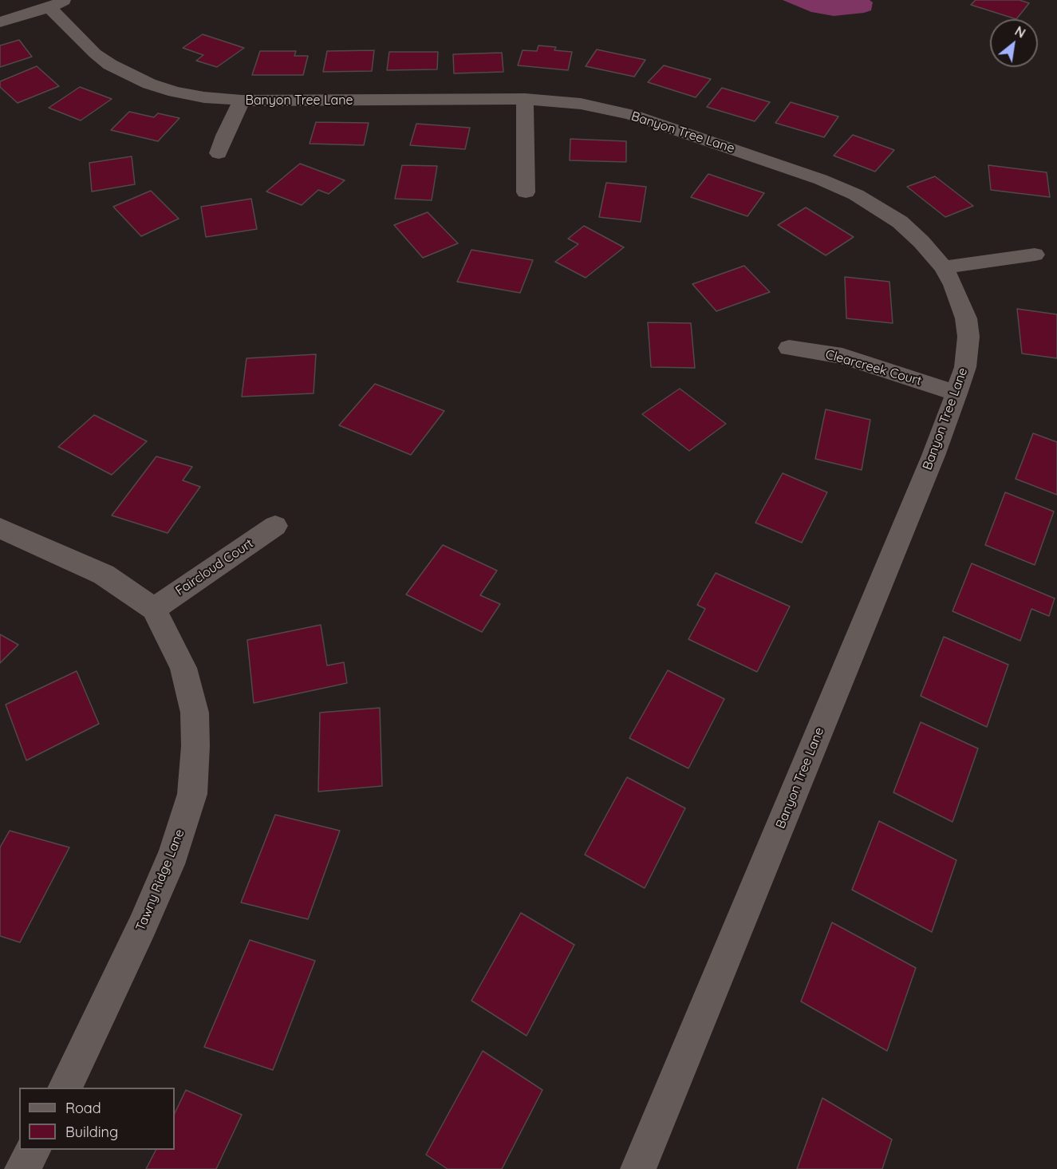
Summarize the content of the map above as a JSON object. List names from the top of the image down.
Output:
{
  "streets": {
    "street": [
      "Banyon Tree Lane",
      "Clearcreek Court",
      "Faircloud Court",
      "Tawny Ridge Lane"
    ]
  },
  "crossings": [
    ["Banyon Tree Lane", "Clearcreek Court"],
    ["Faircloud Court", "Tawny Ridge Lane"]
  ],
  "legend": ["Road", "Building"],
  "north": "top right"
}
